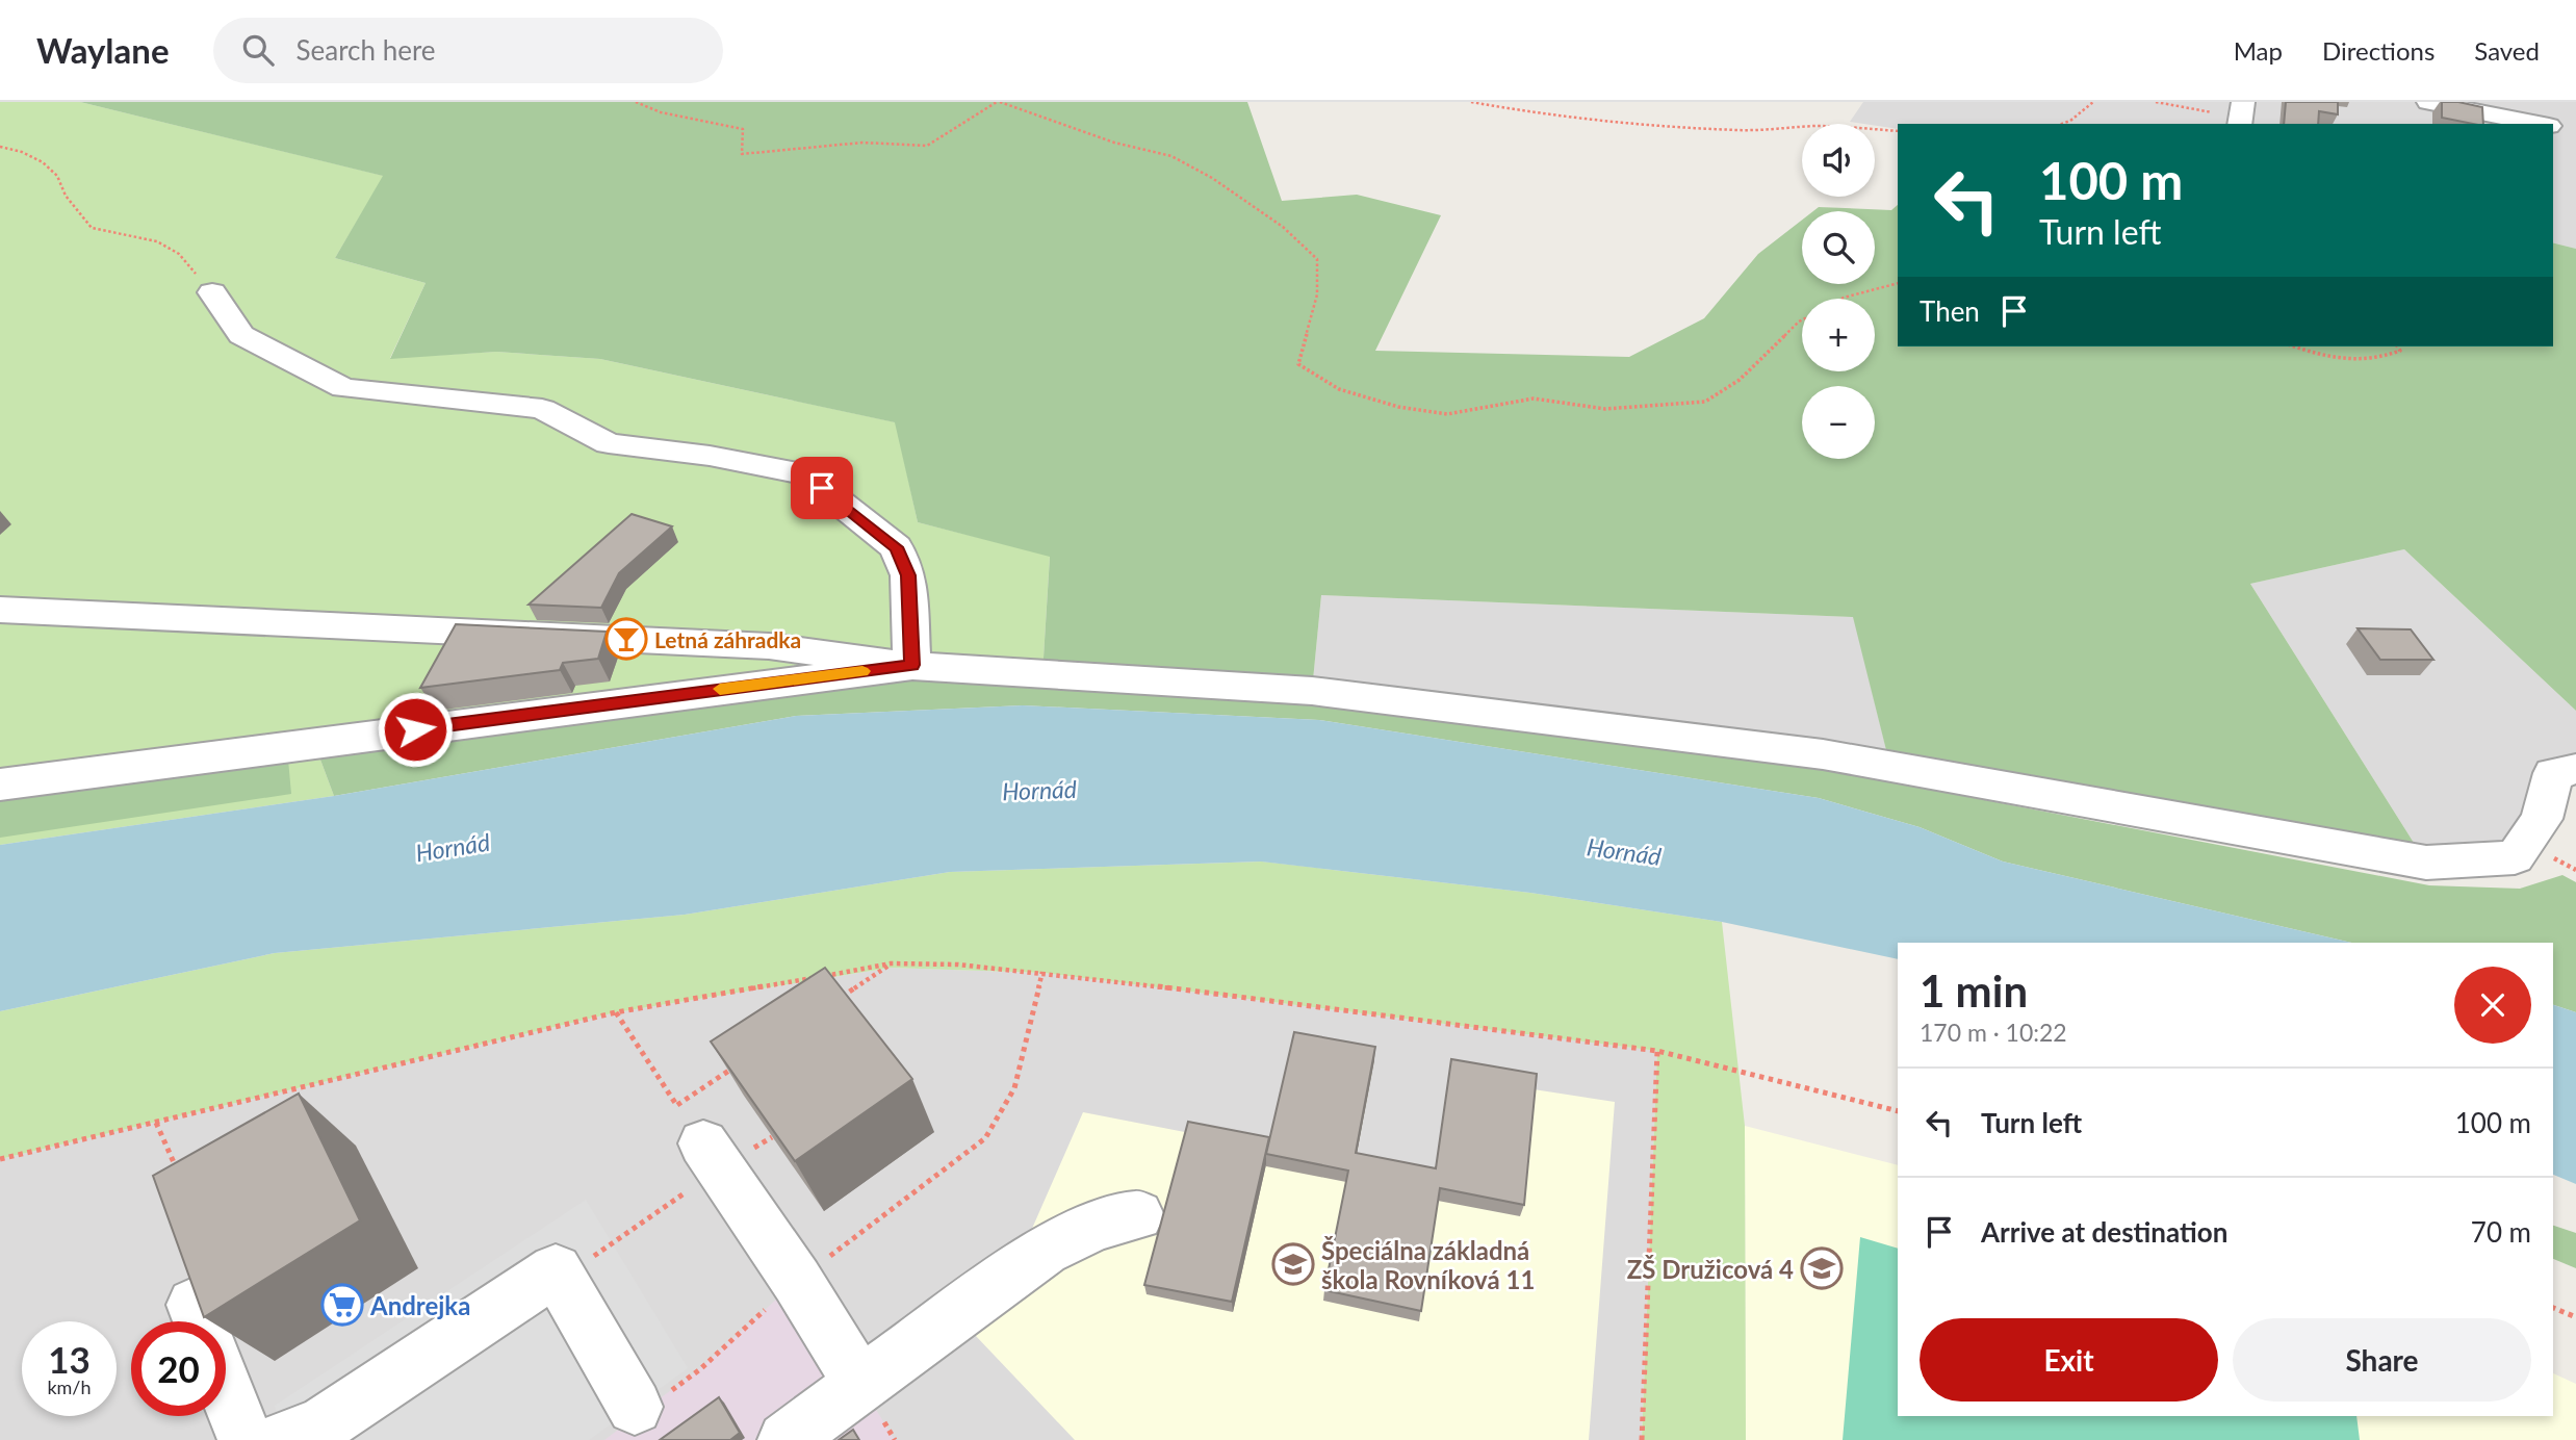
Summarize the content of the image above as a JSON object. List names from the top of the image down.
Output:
{
  "water": ["Hornád"],
  "places": {
    "bar": ["Letná záhradka"],
    "school or university": ["Špeciálna základná škola Rovníková 11", "ZŠ Družicová 4"],
    "supermarket": ["Andrejka"]
  },
  "page": {
    "header": "Waylane",
    "search": "Search here",
    "nav": ["Map", "Directions", "Saved"],
    "map_buttons": ["+", "−"],
    "turn": ["100 m", "Turn left"],
    "then": "Then",
    "heading": ["1 min", "170 m · 10:22"],
    "list": [
      {
        "name": "Turn left",
        "value": "100 m"
      },
      {
        "name": "Arrive at destination",
        "value": "70 m"
      }
    ],
    "buttons": ["Exit", "Share"],
    "speed": "13 km/h",
    "limit": "20"
  }
}
